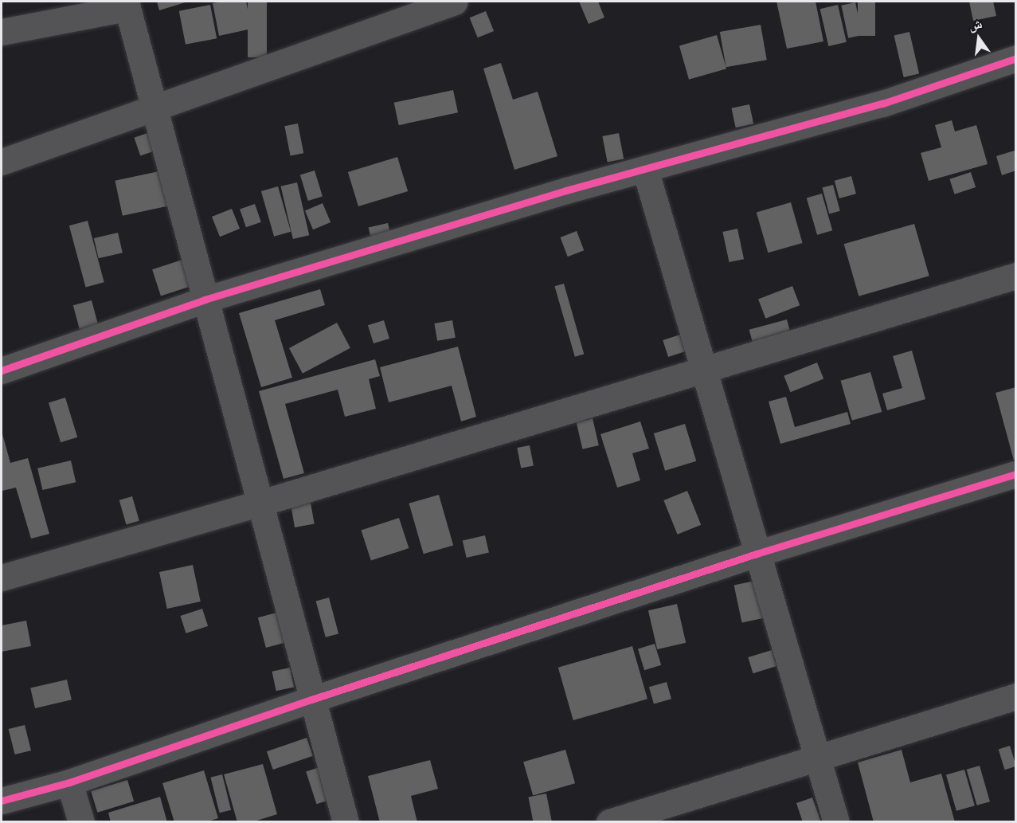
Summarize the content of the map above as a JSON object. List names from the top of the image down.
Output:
{
  "north": "top"
}
